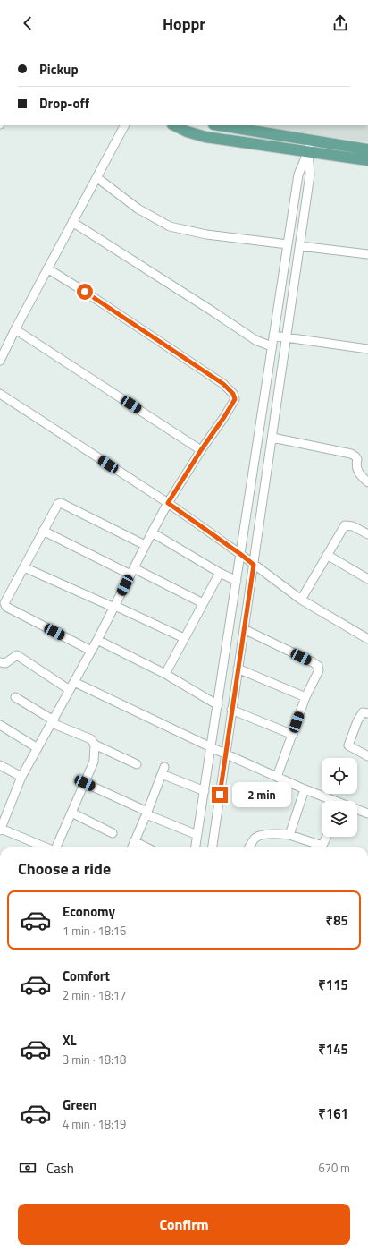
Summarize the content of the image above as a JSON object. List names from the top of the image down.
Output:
{
  "page": {
    "header": "Hoppr",
    "banner": ["Pickup", "Drop-off"],
    "bubble": "2 min",
    "heading": "Choose a ride",
    "list": [
      {
        "name": "Economy",
        "note": "1 min · 18:16",
        "value": "₹85"
      },
      {
        "name": "Comfort",
        "note": "2 min · 18:17",
        "value": "₹115"
      },
      {
        "name": "XL",
        "note": "3 min · 18:18",
        "value": "₹145"
      },
      {
        "name": "Green",
        "note": "4 min · 18:19",
        "value": "₹161"
      }
    ],
    "pay": ["Cash", "670 m"],
    "buttons": "Confirm"
  }
}
